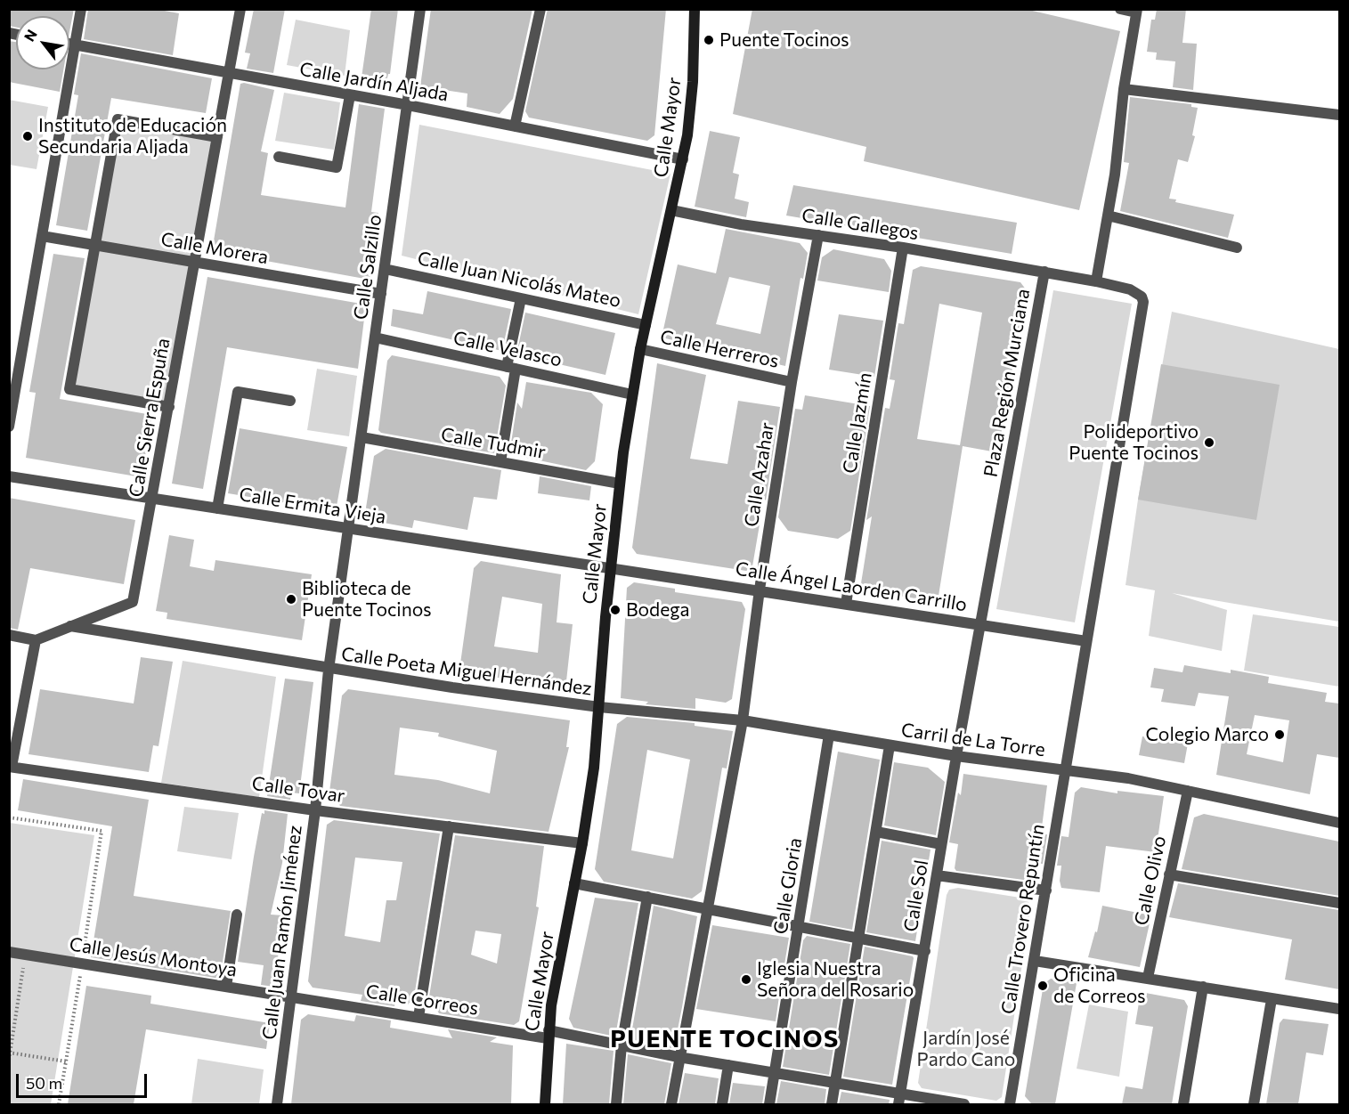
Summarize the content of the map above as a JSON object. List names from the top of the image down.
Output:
{
  "streets": {
    "main road": ["Calle Mayor"],
    "street": [
      "Calle Jardín Aljada",
      "Calle Gallegos",
      "Calle Morera",
      "Calle Salzillo",
      "Calle Juan Nicolás Mateo",
      "Calle Velasco",
      "Calle Herreros",
      "Plaza Región Murciana",
      "Calle Sierra Espuña",
      "Calle Jazmín",
      "Calle Tudmir",
      "Calle Azahar",
      "Calle Ermita Vieja",
      "Calle Ángel Laorden Carrillo",
      "Calle Poeta Miguel Hernández",
      "Carril de La Torre",
      "Calle Tovar",
      "Calle Olivo",
      "Calle Gloria",
      "Calle Sol",
      "Calle Trovero Repuntín",
      "Calle Juan Ramón Jiménez",
      "Calle Jesús Montoya",
      "Calle Correos"
    ]
  },
  "crossings": [
    ["Calle Jardín Aljada", "Calle Mayor"],
    ["Calle Jardín Aljada", "Calle Salzillo"],
    ["Calle Jardín Aljada", "Calle Sierra Espuña"],
    ["Calle Mayor", "Calle Gallegos"],
    ["Calle Mayor", "Calle Juan Nicolás Mateo"],
    ["Calle Mayor", "Calle Velasco"],
    ["Calle Mayor", "Calle Herreros"],
    ["Calle Mayor", "Calle Tudmir"],
    ["Calle Mayor", "Calle Ermita Vieja"],
    ["Calle Mayor", "Calle Ángel Laorden Carrillo"],
    ["Calle Mayor", "Calle Poeta Miguel Hernández"],
    ["Calle Mayor", "Carril de La Torre"],
    ["Calle Mayor", "Calle Tovar"],
    ["Calle Mayor", "Calle Correos"],
    ["Calle Gallegos", "Plaza Región Murciana"],
    ["Calle Gallegos", "Calle Jazmín"],
    ["Calle Gallegos", "Calle Azahar"],
    ["Calle Morera", "Calle Salzillo"],
    ["Calle Morera", "Calle Sierra Espuña"],
    ["Calle Salzillo", "Calle Juan Nicolás Mateo"],
    ["Calle Salzillo", "Calle Velasco"],
    ["Calle Salzillo", "Calle Tudmir"],
    ["Calle Salzillo", "Calle Ermita Vieja"],
    ["Calle Salzillo", "Calle Juan Ramón Jiménez"],
    ["Calle Herreros", "Calle Azahar"],
    ["Plaza Región Murciana", "Calle Ángel Laorden Carrillo"],
    ["Plaza Región Murciana", "Carril de La Torre"],
    ["Plaza Región Murciana", "Calle Sol"],
    ["Plaza Región Murciana", "Calle Trovero Repuntín"],
    ["Calle Sierra Espuña", "Calle Ermita Vieja"],
    ["Calle Sierra Espuña", "Calle Poeta Miguel Hernández"],
    ["Calle Jazmín", "Calle Ángel Laorden Carrillo"],
    ["Calle Azahar", "Calle Ángel Laorden Carrillo"],
    ["Calle Azahar", "Carril de La Torre"],
    ["Calle Azahar", "Calle Correos"],
    ["Calle Ermita Vieja", "Calle Ángel Laorden Carrillo"],
    ["Calle Ermita Vieja", "Calle Juan Ramón Jiménez"],
    ["Calle Poeta Miguel Hernández", "Carril de La Torre"],
    ["Calle Poeta Miguel Hernández", "Calle Juan Ramón Jiménez"],
    ["Carril de La Torre", "Calle Olivo"],
    ["Carril de La Torre", "Calle Gloria"],
    ["Carril de La Torre", "Calle Sol"],
    ["Carril de La Torre", "Calle Trovero Repuntín"],
    ["Calle Tovar", "Calle Juan Ramón Jiménez"],
    ["Calle Gloria", "Calle Correos"],
    ["Calle Sol", "Calle Correos"],
    ["Calle Juan Ramón Jiménez", "Calle Jesús Montoya"],
    ["Calle Juan Ramón Jiménez", "Calle Correos"],
    ["Calle Jesús Montoya", "Calle Correos"]
  ],
  "districts": ["PUENTE TOCINOS"],
  "parks": ["Jardín José Pardo Cano"],
  "places": [
    "Puente Tocinos",
    "Instituto de Educación Secundaria Aljada",
    "Polideportivo Puente Tocinos",
    "Biblioteca de Puente Tocinos",
    "Bodega",
    "Colegio Marco",
    "Iglesia Nuestra Señora del Rosario",
    "Oficina de Correos"
  ],
  "scale_bar": "50 m",
  "north": "top left"
}
